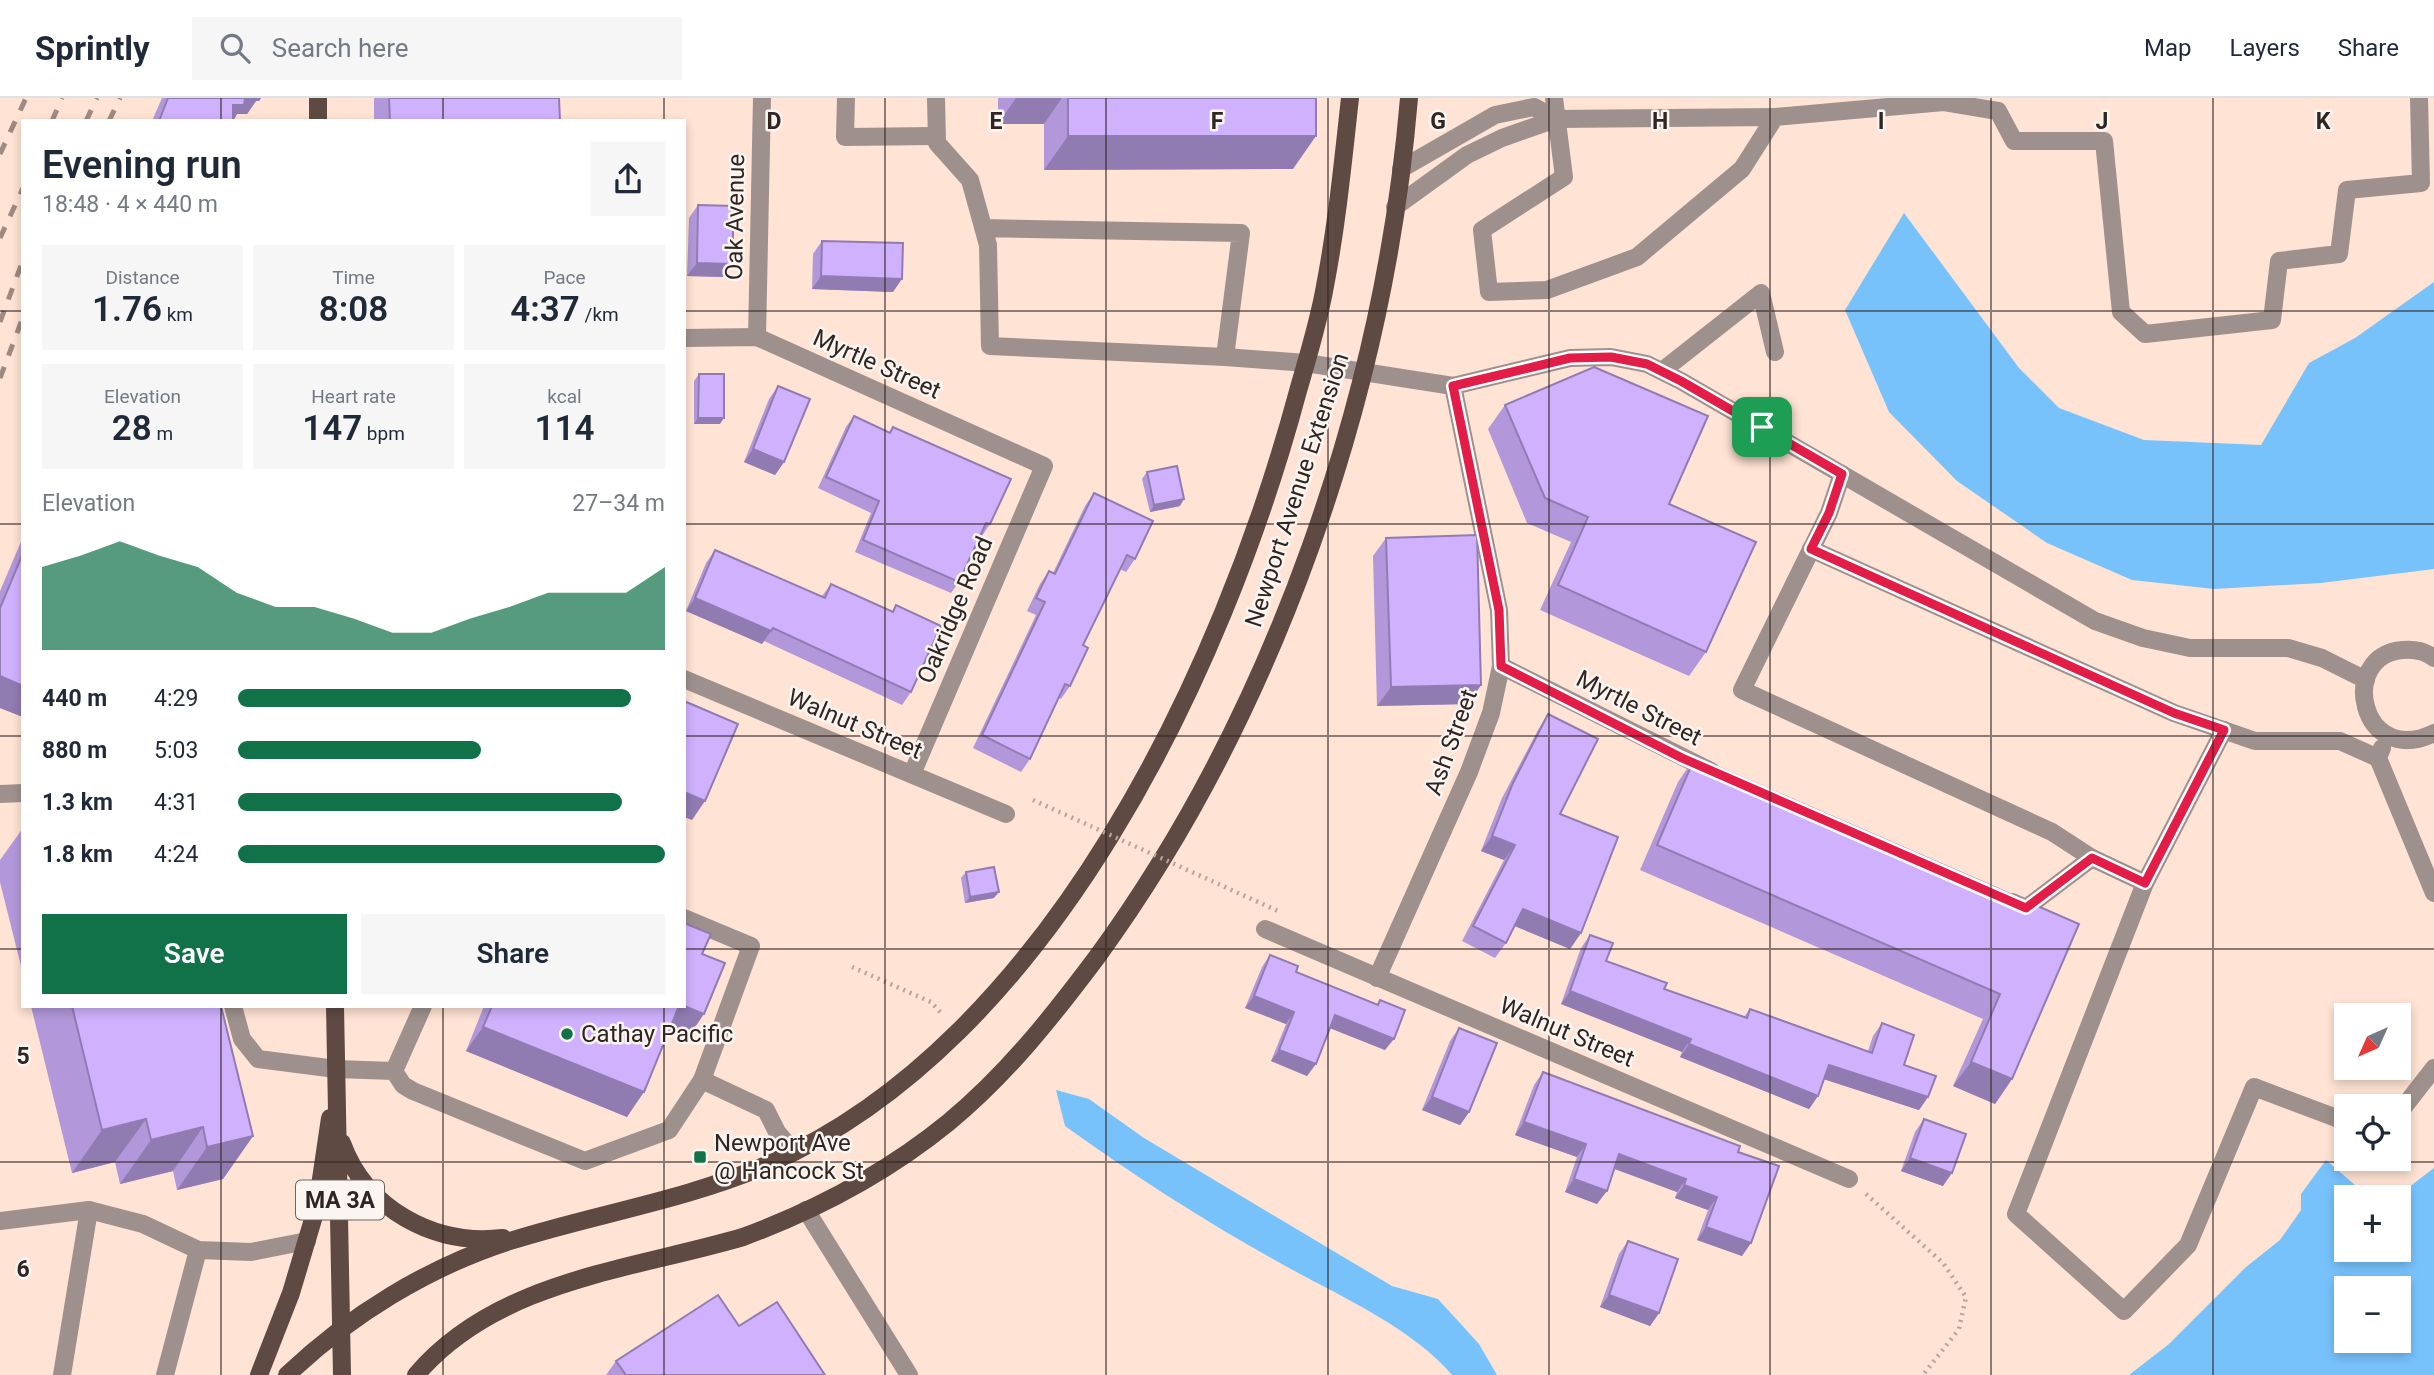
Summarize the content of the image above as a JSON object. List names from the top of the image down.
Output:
{
  "streets": {
    "main road": ["Newport Avenue Extension", "MA 3A"],
    "street": [
      "Oak Avenue",
      "Myrtle Street",
      "Oakridge Road",
      "Walnut Street",
      "Ash Street"
    ]
  },
  "crossings": [
    ["Oak Avenue", "Myrtle Street"],
    ["Myrtle Street", "Oakridge Road"],
    ["Myrtle Street", "Ash Street"],
    ["Newport Avenue Extension", "MA 3A"],
    ["Oakridge Road", "Walnut Street"],
    ["Walnut Street", "Ash Street"]
  ],
  "places": {
    "other": ["Cathay Pacific"],
    "transit": ["Newport Ave @ Hancock St"]
  },
  "north": "bottom left",
  "page": {
    "header": "Sprintly",
    "search": "Search here",
    "nav": ["Map", "Layers", "Share"],
    "heading": ["Evening run", "18:48 · 4 × 440 m"],
    "stats": [
      ["Distance", "1.76 km"],
      ["Time", "8:08"],
      ["Pace", "4:37 /km"],
      ["Elevation", "28 m"],
      ["Heart rate", "147 bpm"],
      ["kcal", "114"]
    ],
    "chart": ["Elevation", "27–34 m"],
    "list": [
      {
        "name": "440 m",
        "note": "4:29"
      },
      {
        "name": "880 m",
        "note": "5:03"
      },
      {
        "name": "1.3 km",
        "note": "4:31"
      },
      {
        "name": "1.8 km",
        "note": "4:24"
      }
    ],
    "buttons": ["Save", "Share"],
    "map_buttons": ["+", "−"]
  },
  "grid": {
    "columns": [
      "D",
      "E",
      "F",
      "G",
      "H",
      "I",
      "J",
      "K"
    ],
    "rows": ["5", "6"]
  }
}
